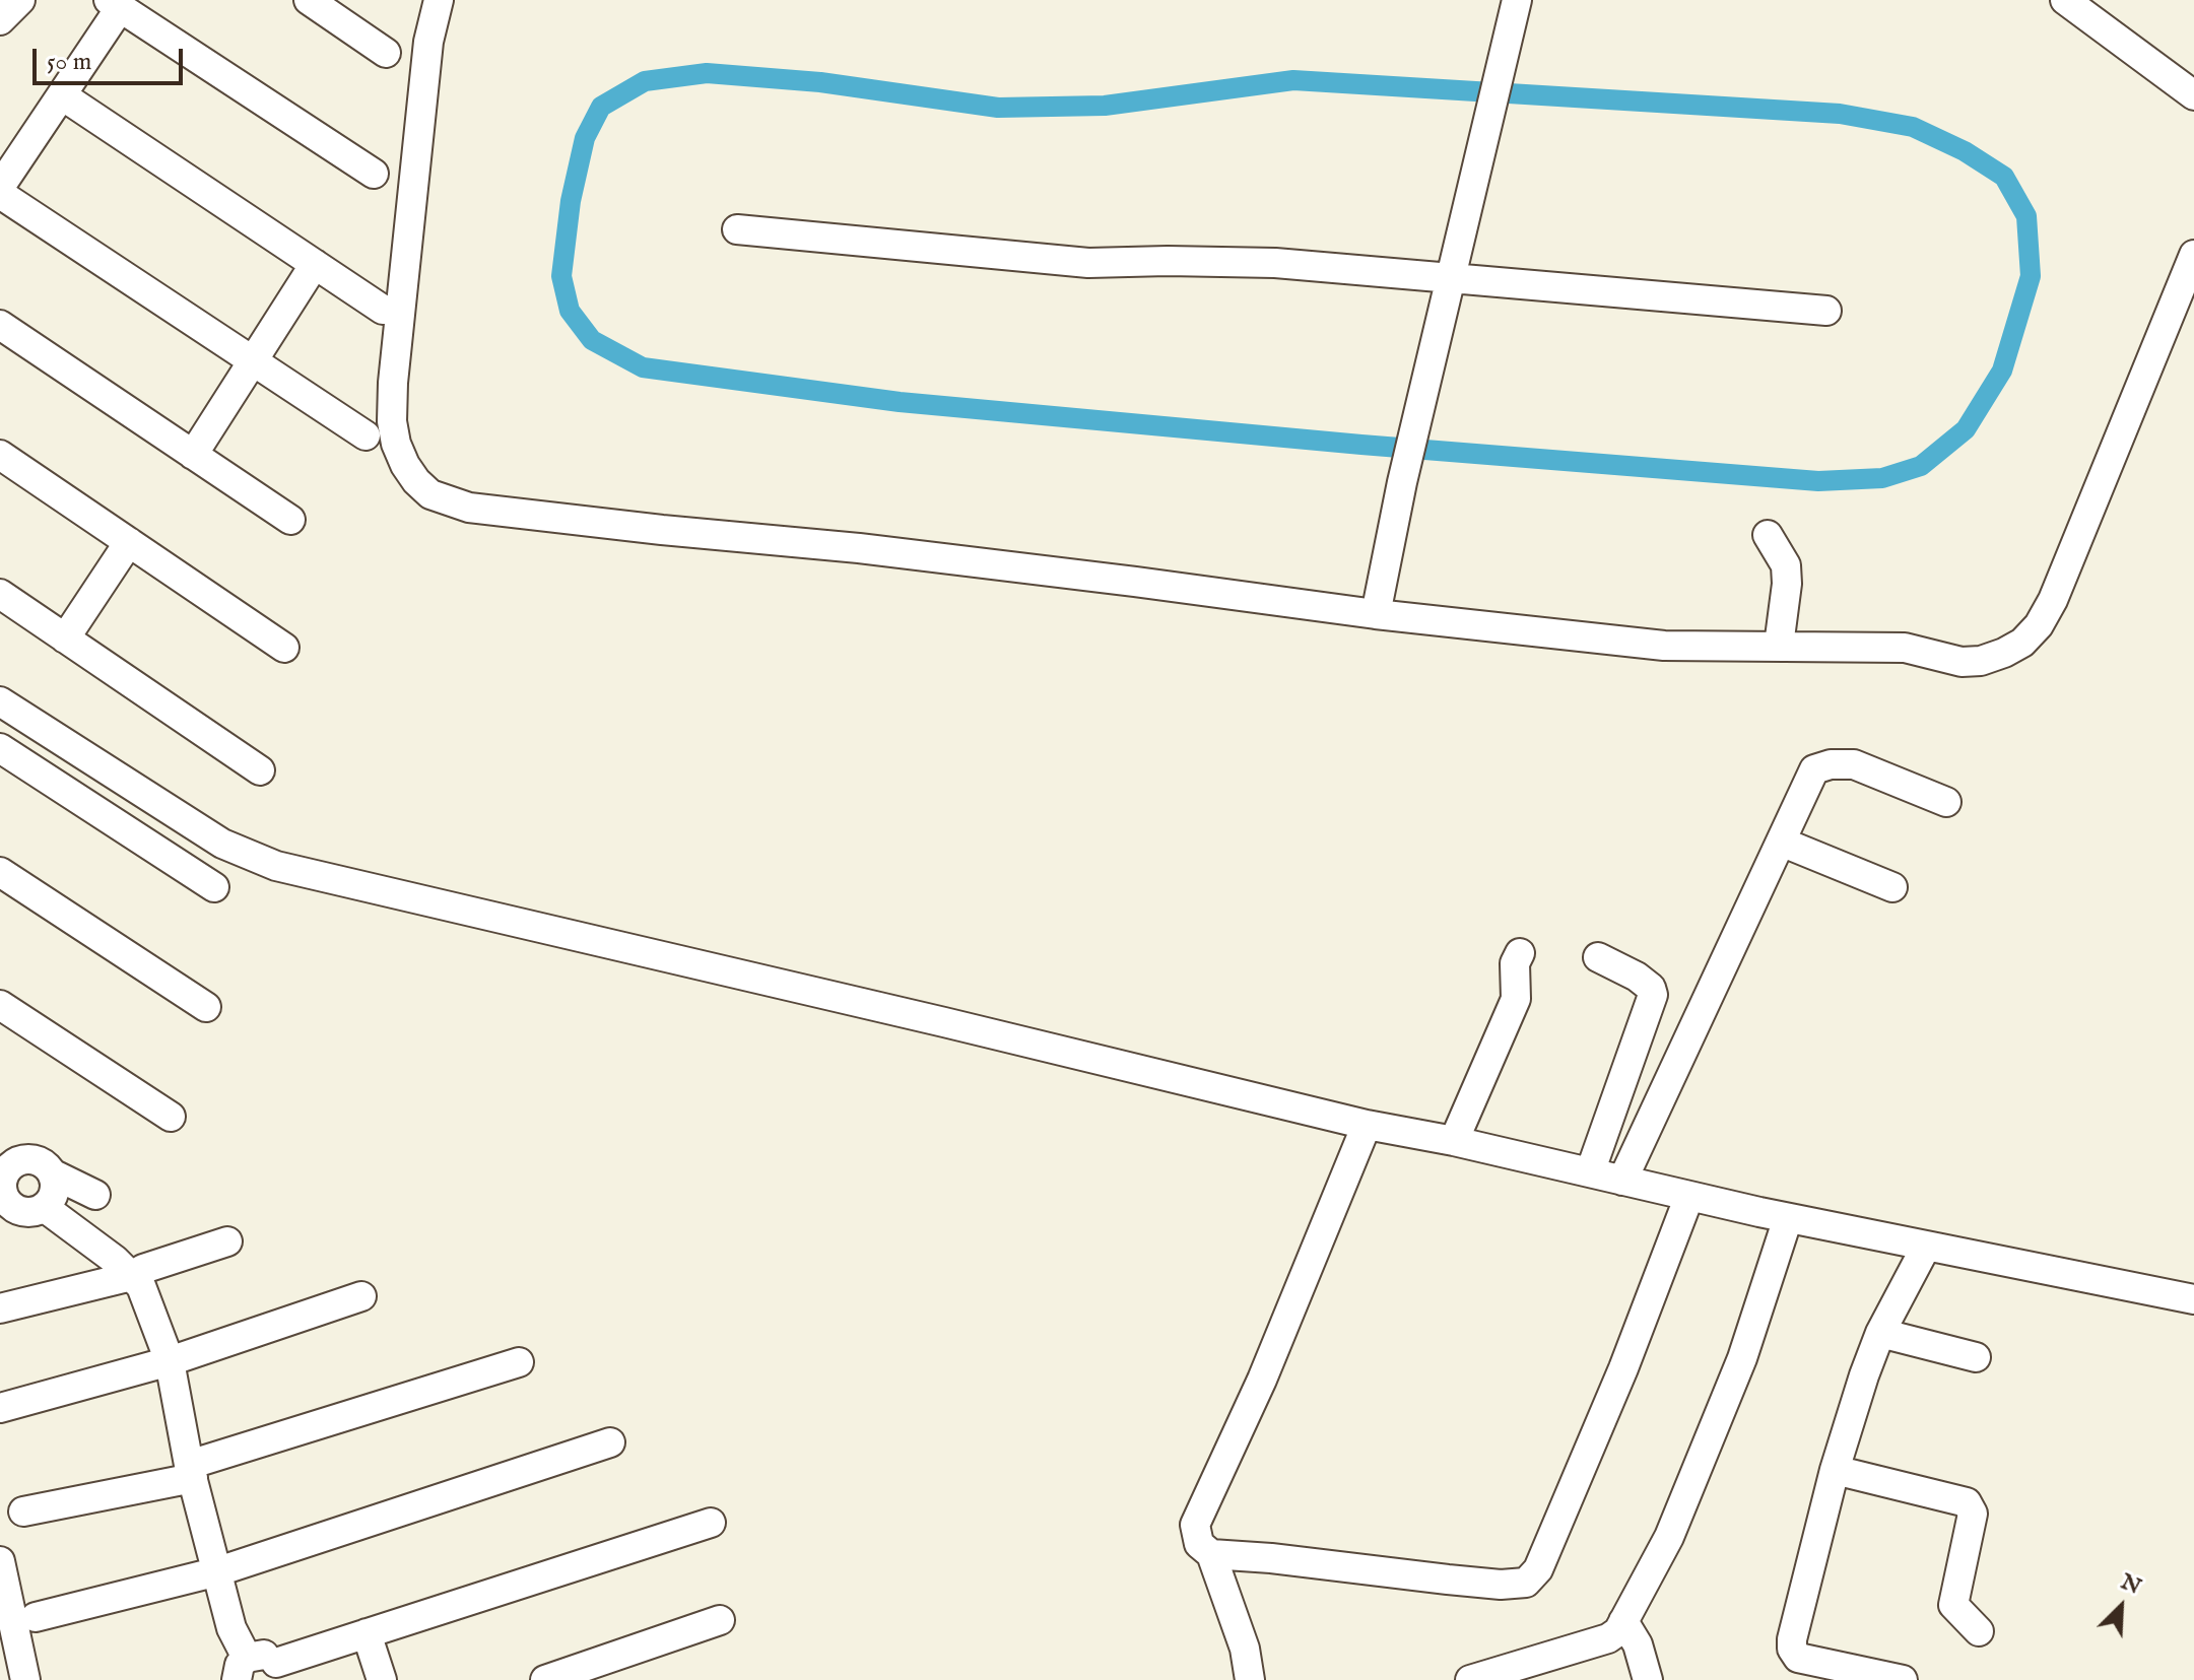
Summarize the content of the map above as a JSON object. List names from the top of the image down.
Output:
{
  "scale_bar": "50 m",
  "north": "top right"
}
